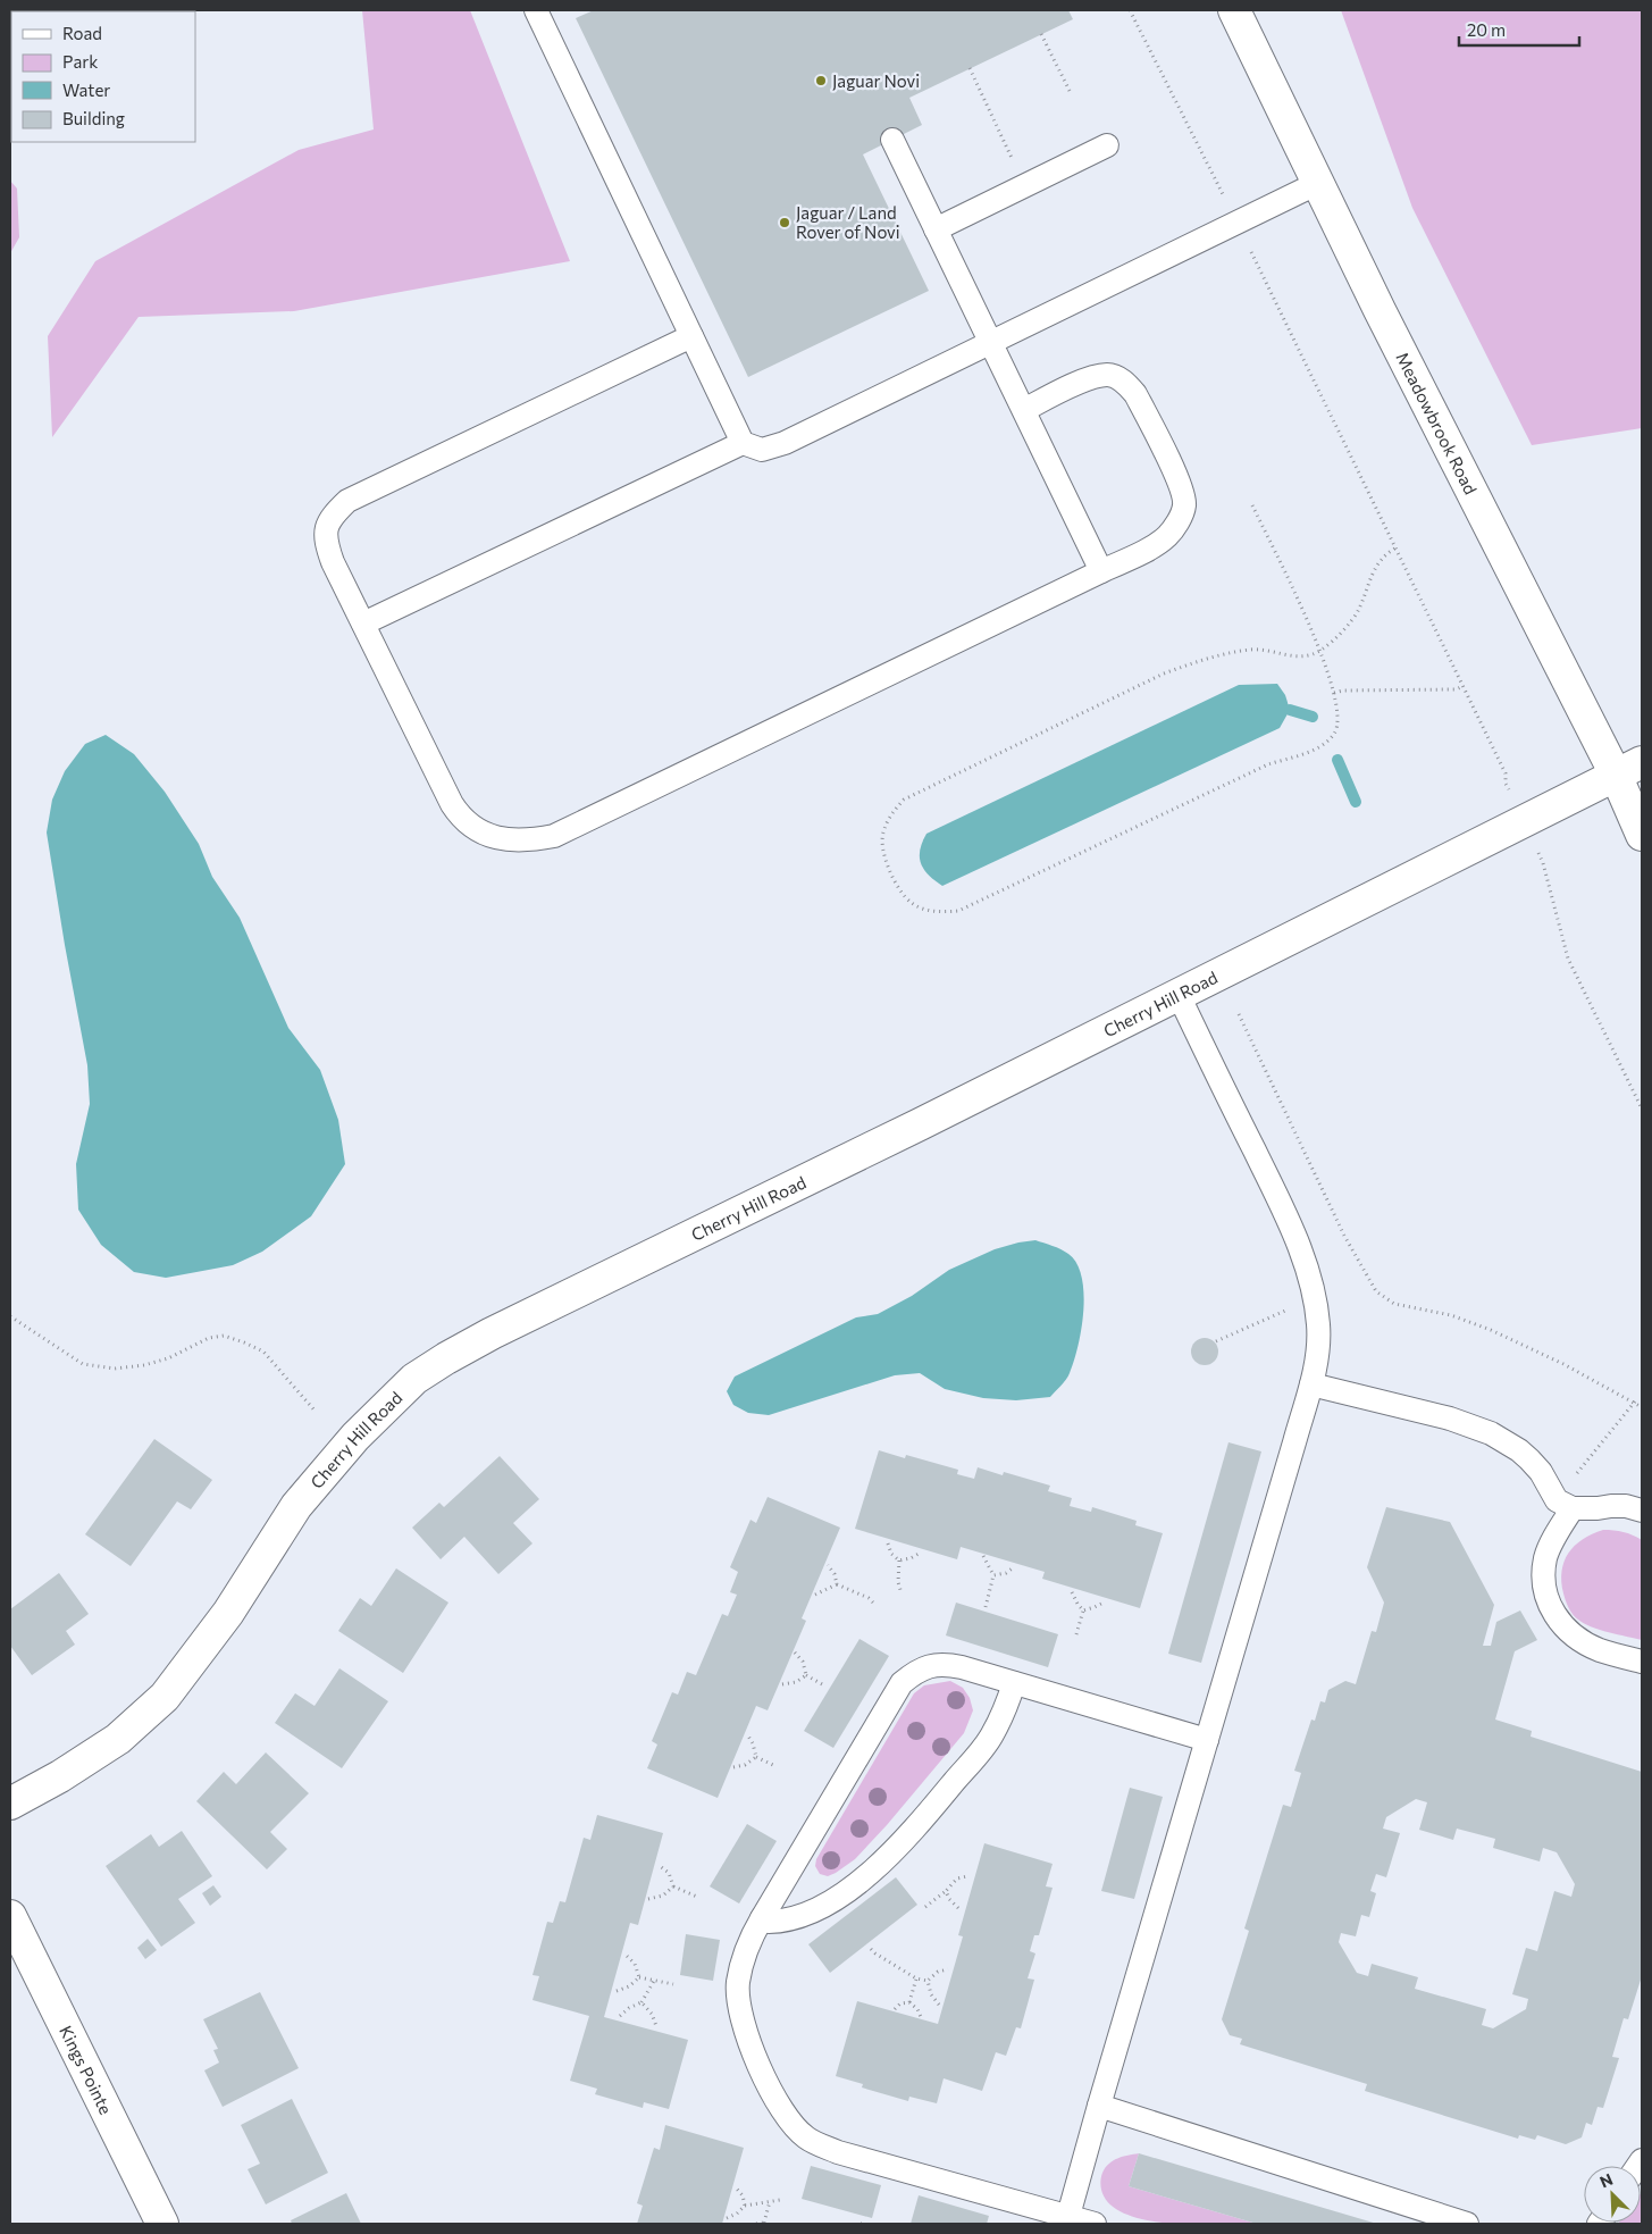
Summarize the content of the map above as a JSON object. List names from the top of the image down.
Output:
{
  "streets": {
    "street": ["Meadowbrook Road", "Cherry Hill Road", "Kings Pointe"]
  },
  "crossings": [
    ["Meadowbrook Road", "Cherry Hill Road"]
  ],
  "places": ["Jaguar Novi", "Jaguar / Land Rover of Novi"],
  "legend": [
    "Road",
    "Park",
    "Water",
    "Building"
  ],
  "scale_bar": "20 m",
  "north": "top left"
}
